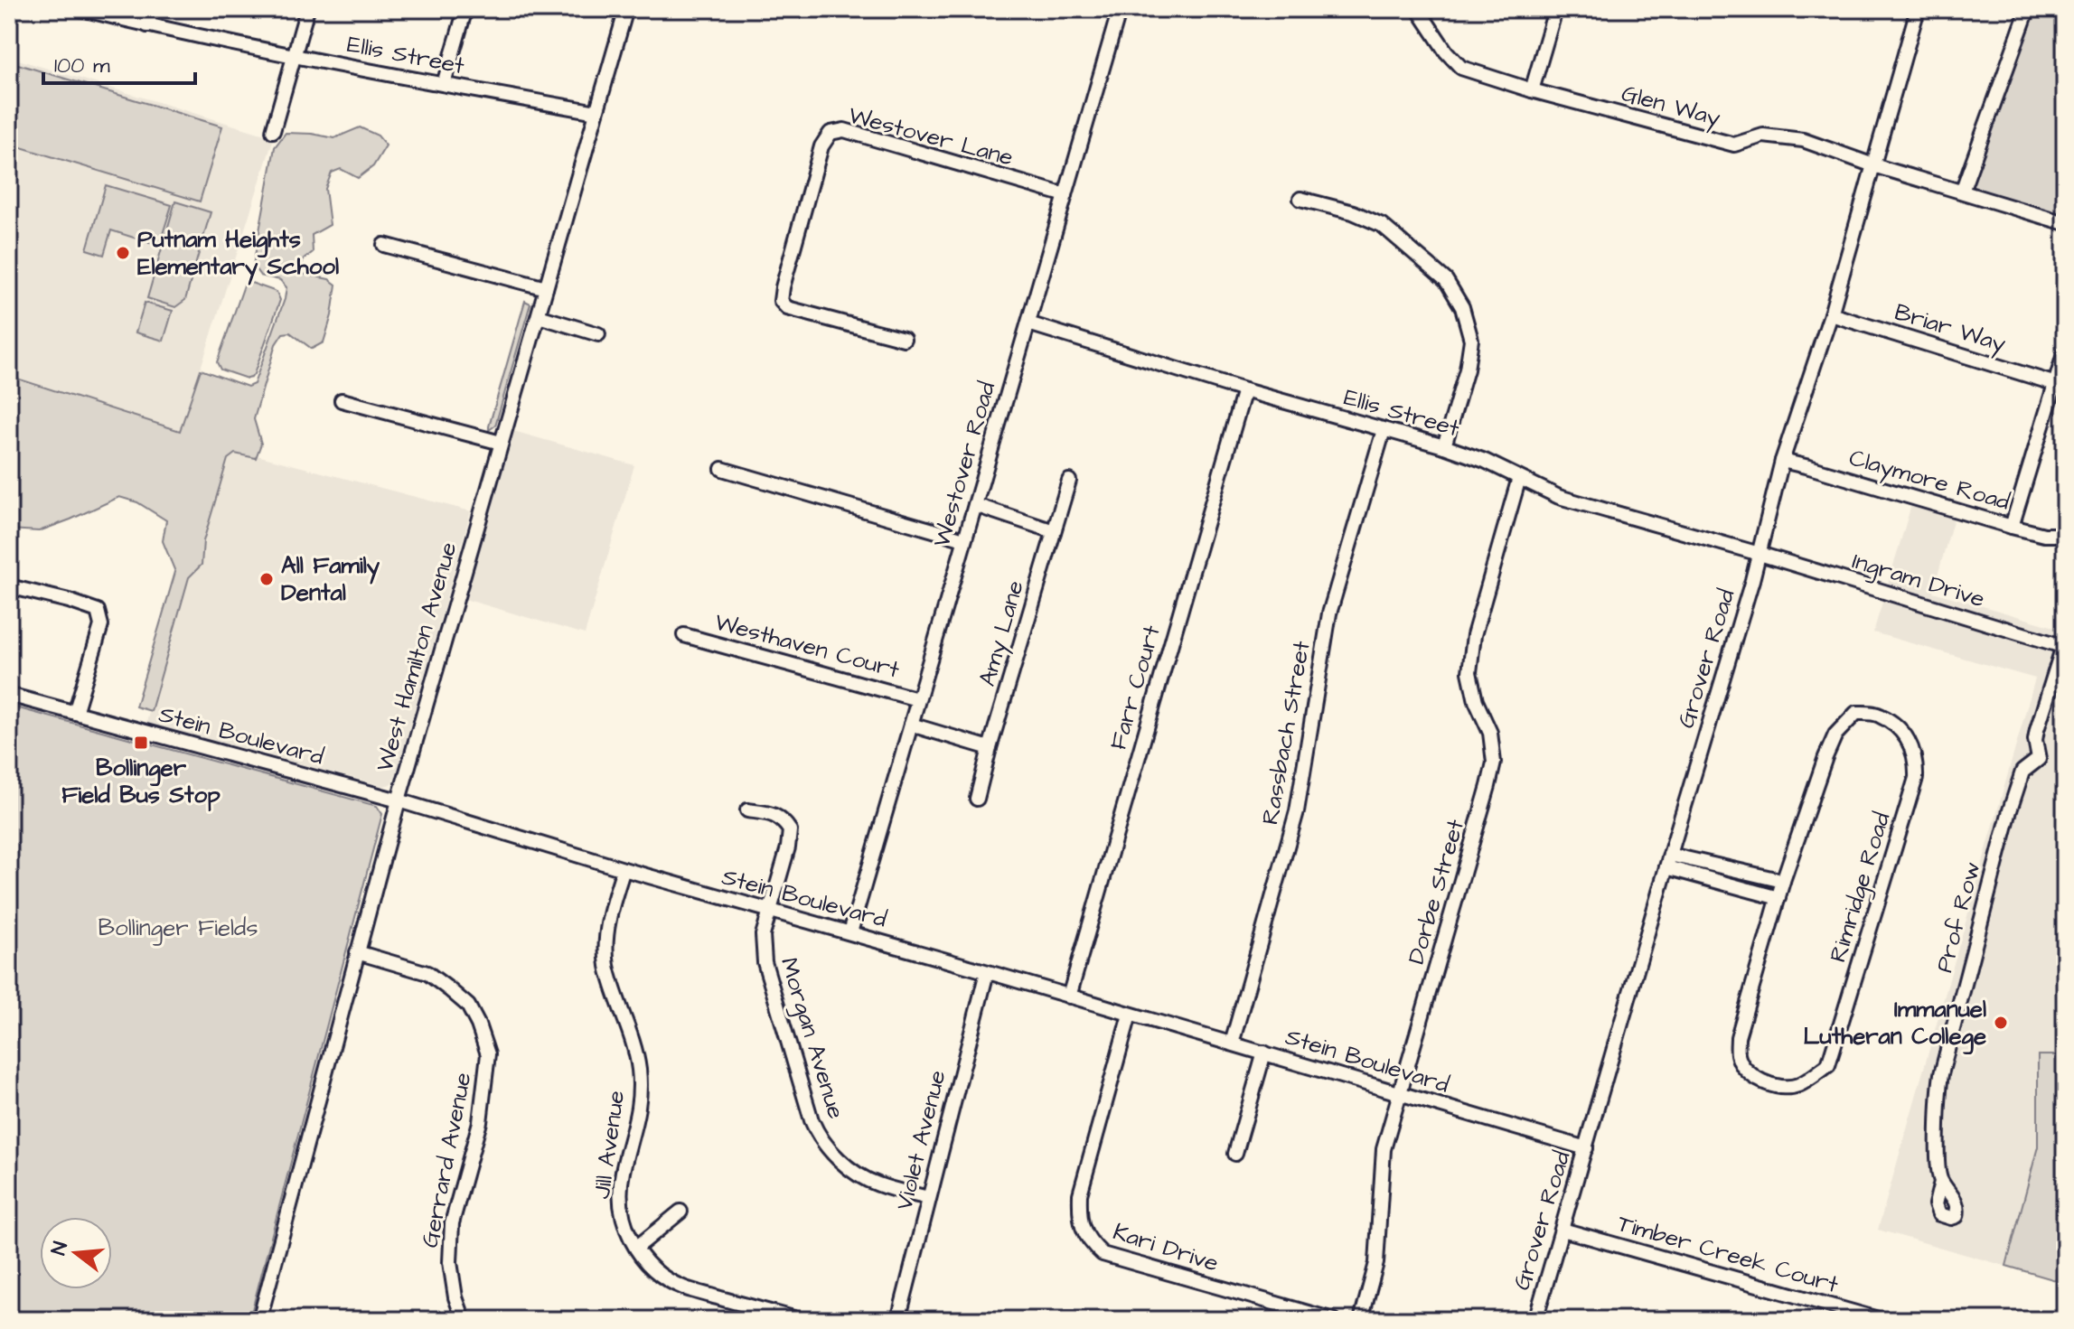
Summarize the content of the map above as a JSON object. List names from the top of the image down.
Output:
{
  "streets": {
    "street": [
      "Ellis Street",
      "Glen Way",
      "Westover Lane",
      "Briar Way",
      "Westover Road",
      "Claymore Road",
      "Ingram Drive",
      "Amy Lane",
      "Westhaven Court",
      "West Hamilton Avenue",
      "Grover Road",
      "Farr Court",
      "Rassbach Street",
      "Stein Boulevard",
      "Rimridge Road",
      "Dorbe Street",
      "Prof Row",
      "Morgan Avenue",
      "Violet Avenue",
      "Jill Avenue",
      "Gerrard Avenue",
      "Kari Drive",
      "Timber Creek Court"
    ]
  },
  "crossings": [
    ["Ellis Street", "Westover Road"],
    ["Ellis Street", "Ingram Drive"],
    ["Ellis Street", "West Hamilton Avenue"],
    ["Ellis Street", "Grover Road"],
    ["Ellis Street", "Farr Court"],
    ["Ellis Street", "Rassbach Street"],
    ["Ellis Street", "Dorbe Street"],
    ["Glen Way", "Grover Road"],
    ["Westover Lane", "Westover Road"],
    ["Briar Way", "Grover Road"],
    ["Westover Road", "Westhaven Court"],
    ["Westover Road", "Stein Boulevard"],
    ["Claymore Road", "Grover Road"],
    ["Ingram Drive", "Grover Road"],
    ["Ingram Drive", "Prof Row"],
    ["West Hamilton Avenue", "Stein Boulevard"],
    ["West Hamilton Avenue", "Gerrard Avenue"],
    ["Grover Road", "Stein Boulevard"],
    ["Grover Road", "Timber Creek Court"],
    ["Farr Court", "Stein Boulevard"],
    ["Rassbach Street", "Stein Boulevard"],
    ["Stein Boulevard", "Dorbe Street"],
    ["Stein Boulevard", "Morgan Avenue"],
    ["Stein Boulevard", "Violet Avenue"],
    ["Stein Boulevard", "Jill Avenue"],
    ["Stein Boulevard", "Kari Drive"],
    ["Morgan Avenue", "Violet Avenue"]
  ],
  "parks": ["Bollinger Fields"],
  "places": {
    "other": ["Putnam Heights Elementary School", "All Family Dental", "Immanuel Lutheran College"],
    "transit": ["Bollinger Field Bus Stop"]
  },
  "scale_bar": "100 m",
  "north": "left"
}
